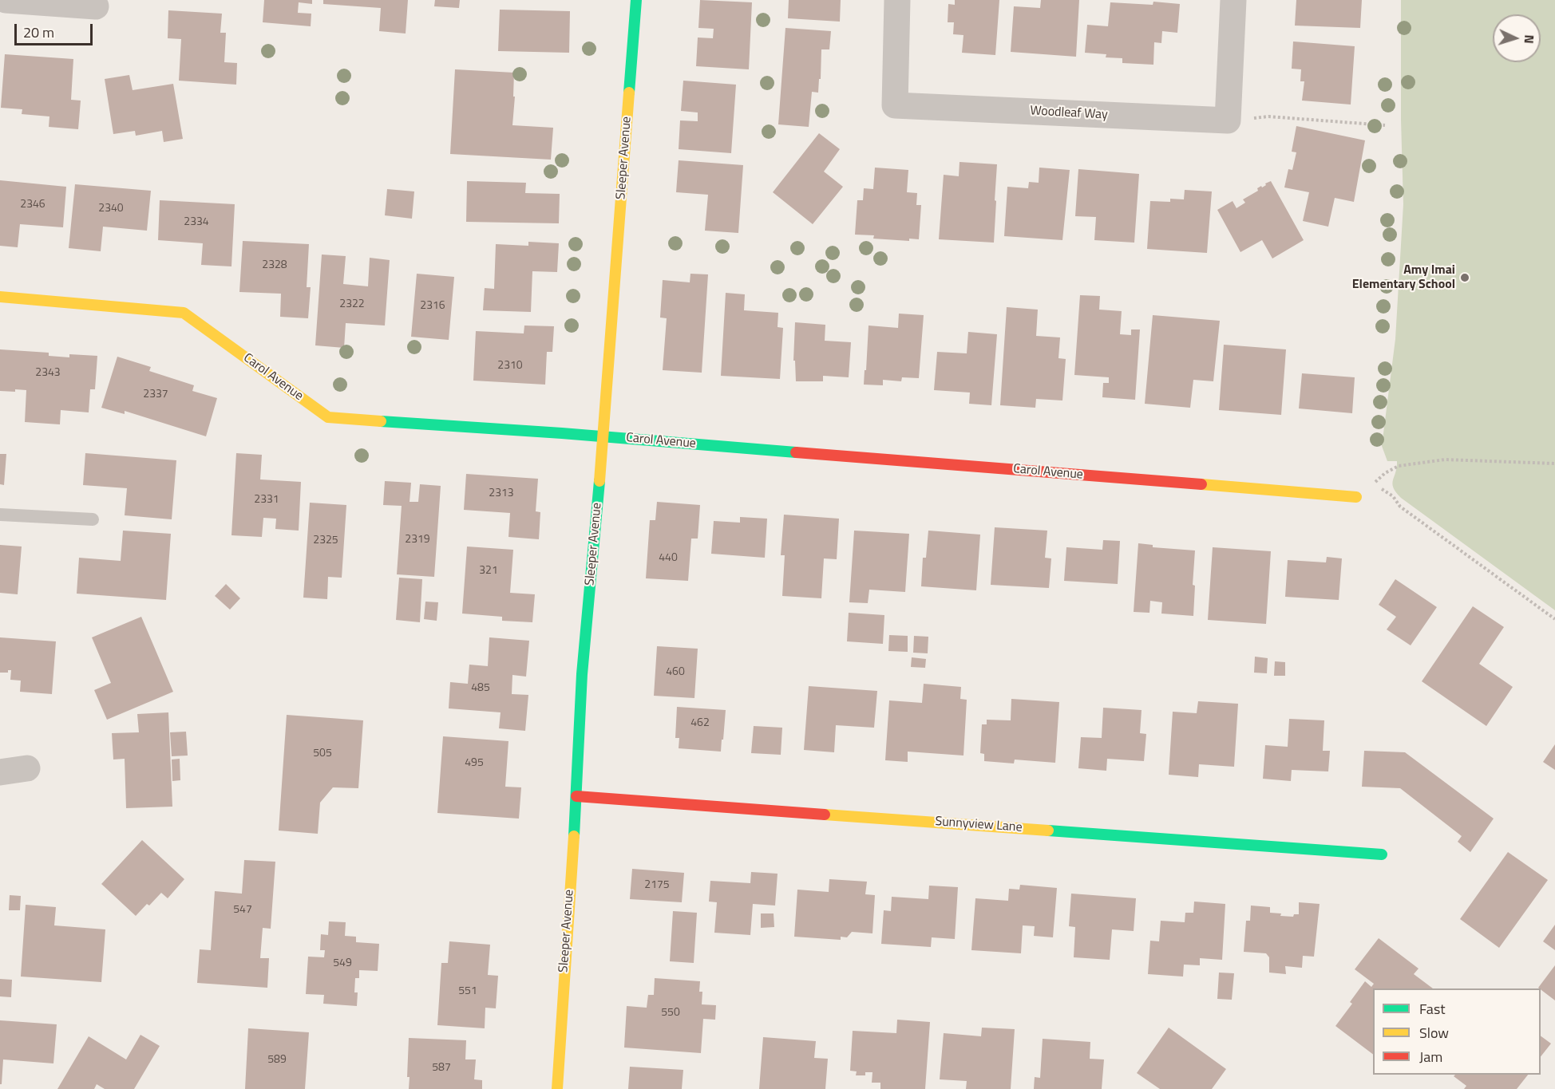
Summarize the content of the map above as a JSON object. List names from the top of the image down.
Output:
{
  "streets": {
    "street": [
      "Woodleaf Way",
      "Sleeper Avenue",
      "Carol Avenue",
      "Sunnyview Lane"
    ]
  },
  "crossings": [
    ["Sleeper Avenue", "Carol Avenue"],
    ["Sleeper Avenue", "Sunnyview Lane"]
  ],
  "places": ["Amy Imai Elementary School"],
  "house_numbers": [
    "2346",
    "2340",
    "2334",
    "2328",
    "2322",
    "2316",
    "2310",
    "2343",
    "2337",
    "2313",
    "2331",
    "2319",
    "2325",
    "440",
    "321",
    "460",
    "485",
    "462",
    "505",
    "495",
    "2175",
    "547",
    "549",
    "551",
    "550",
    "589",
    "587"
  ],
  "legend": ["Fast", "Slow", "Jam"],
  "scale_bar": "20 m",
  "north": "right"
}
